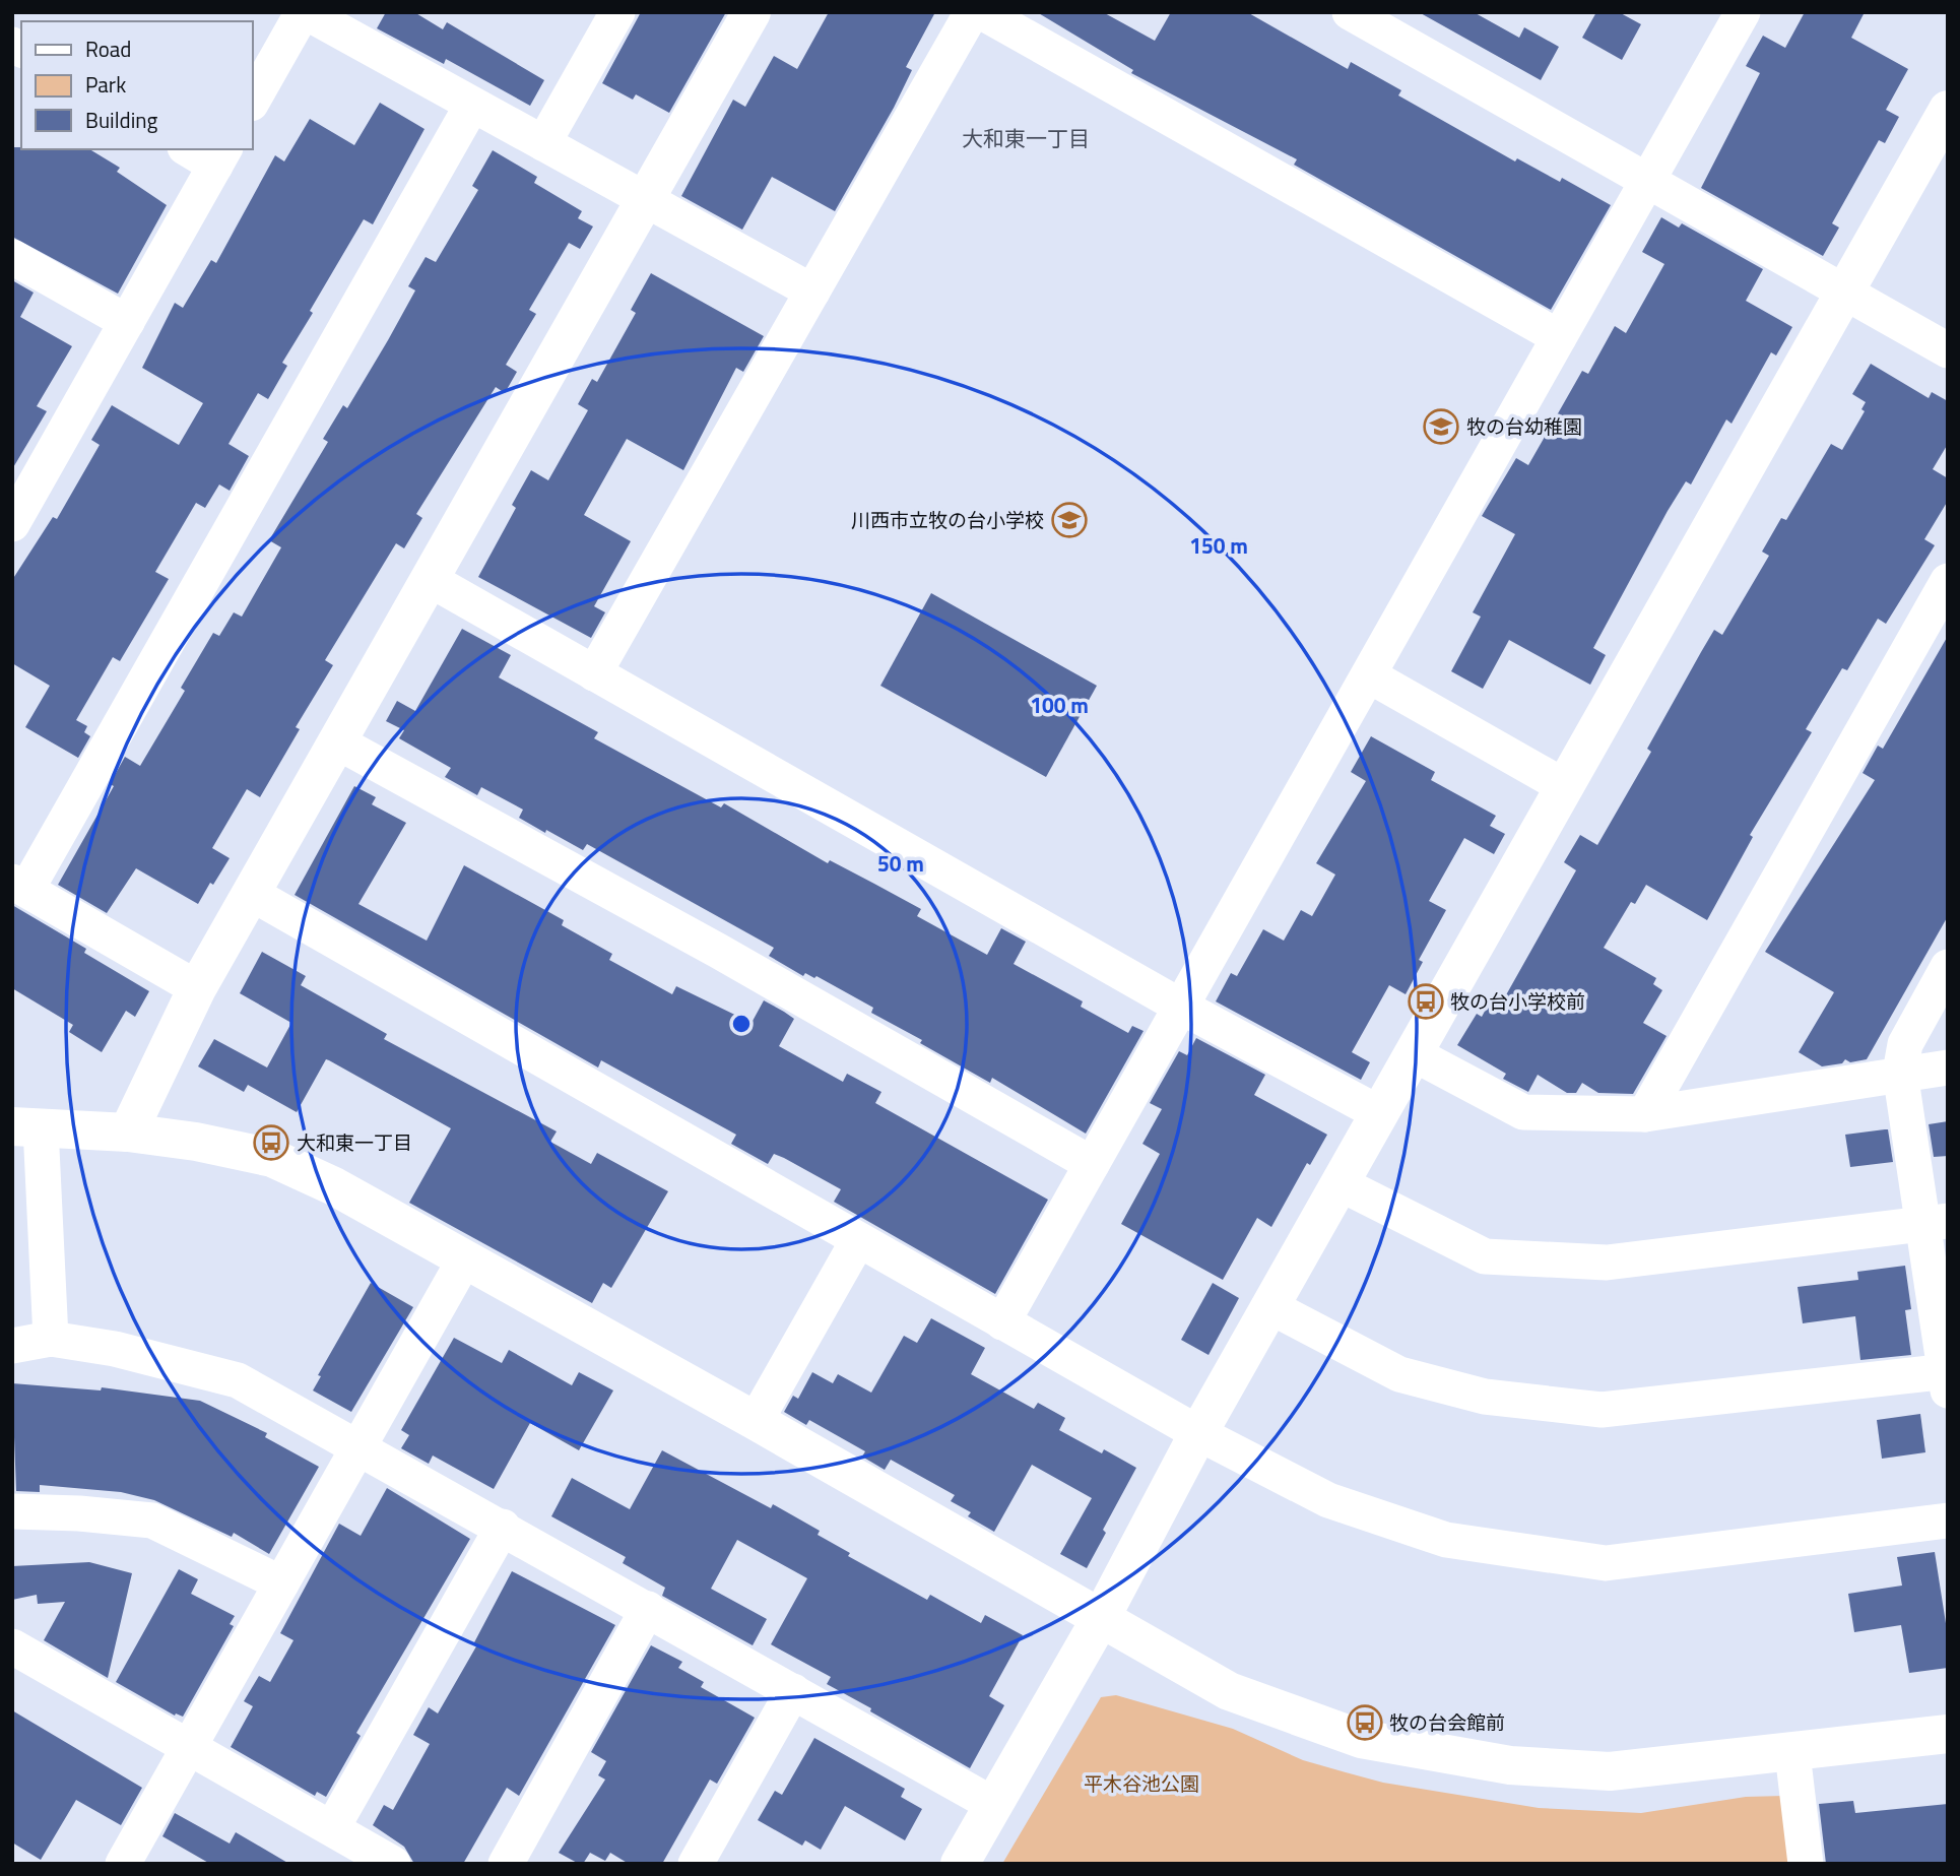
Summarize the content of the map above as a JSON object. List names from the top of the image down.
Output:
{
  "districts": ["大和東一丁目"],
  "parks": ["平木谷池公園"],
  "places": {
    "school or university": ["牧の台幼稚園", "川西市立牧の台小学校"],
    "bus stop": ["牧の台小学校前", "大和東一丁目", "牧の台会館前"]
  },
  "legend": ["Road", "Park", "Building"],
  "rings": ["150 m", "100 m", "50 m"]
}
